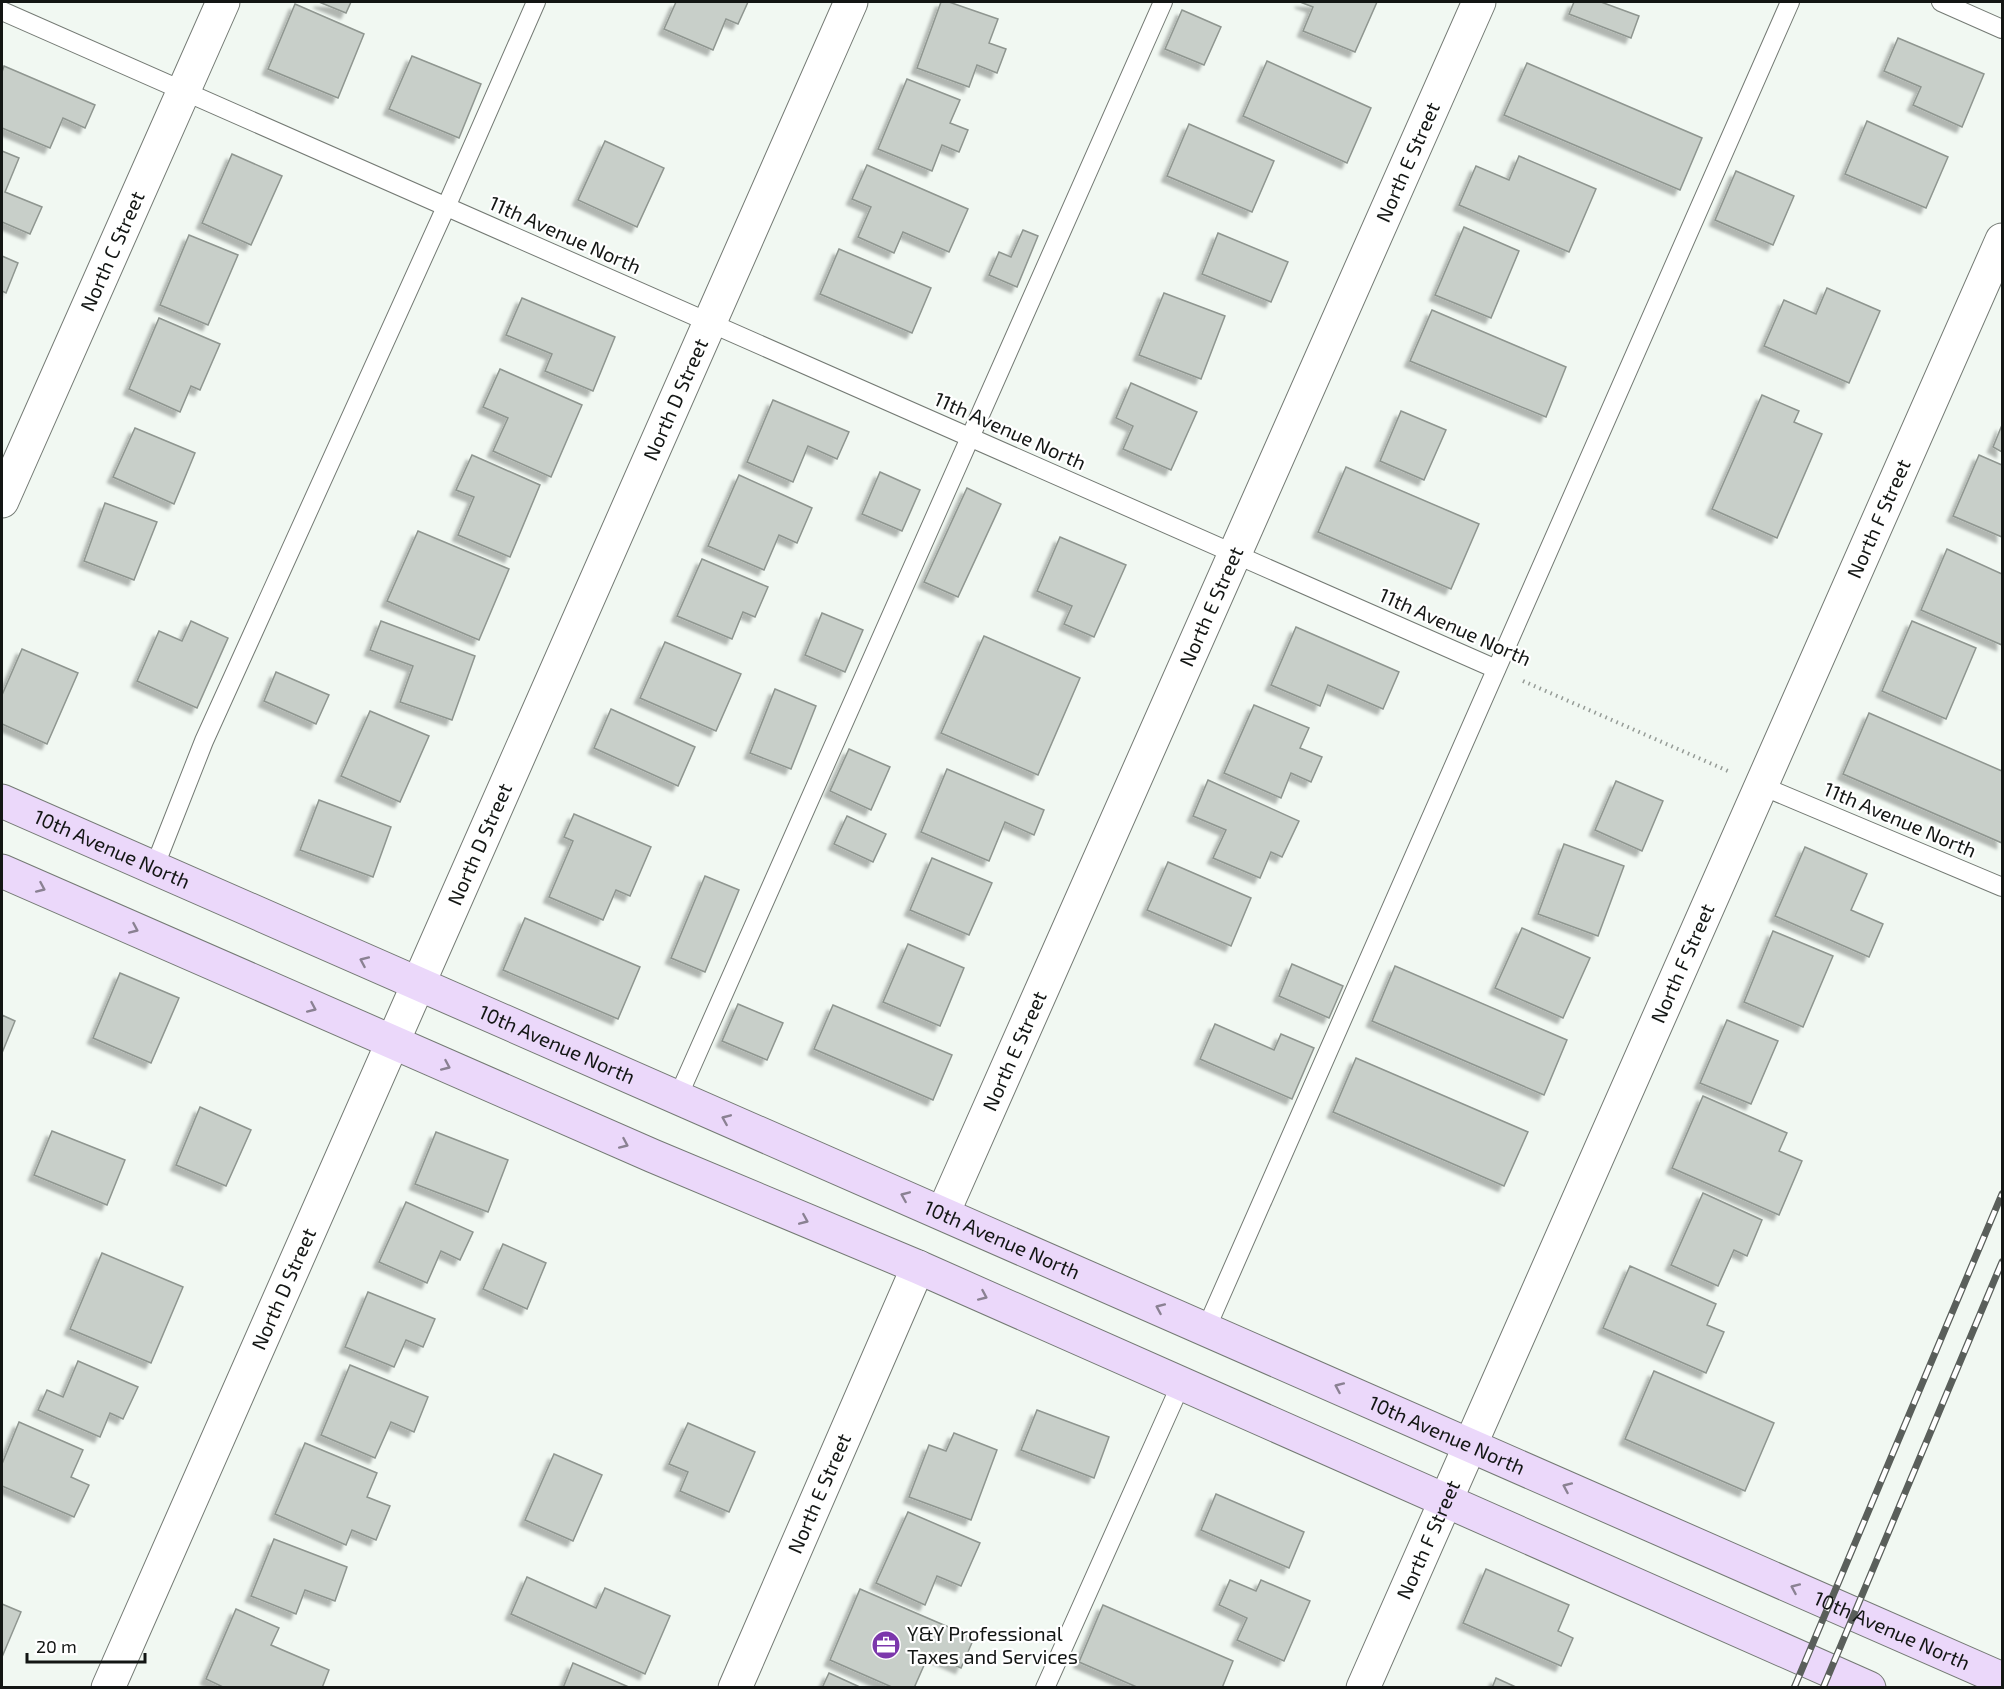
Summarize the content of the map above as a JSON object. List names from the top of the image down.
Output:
{
  "streets": {
    "main road": ["10th Avenue North"],
    "street": [
      "North E Street",
      "North C Street",
      "North D Street",
      "North F Street"
    ],
    "lane": ["11th Avenue North"]
  },
  "crossings": [
    ["North E Street", "11th Avenue North"],
    ["North E Street", "10th Avenue North"],
    ["11th Avenue North", "North C Street"],
    ["11th Avenue North", "North D Street"],
    ["11th Avenue North", "North F Street"],
    ["North D Street", "10th Avenue North"],
    ["North F Street", "10th Avenue North"]
  ],
  "places": {
    "office": ["Y&Y Professional Taxes and Services"]
  },
  "scale_bar": "20 m"
}
